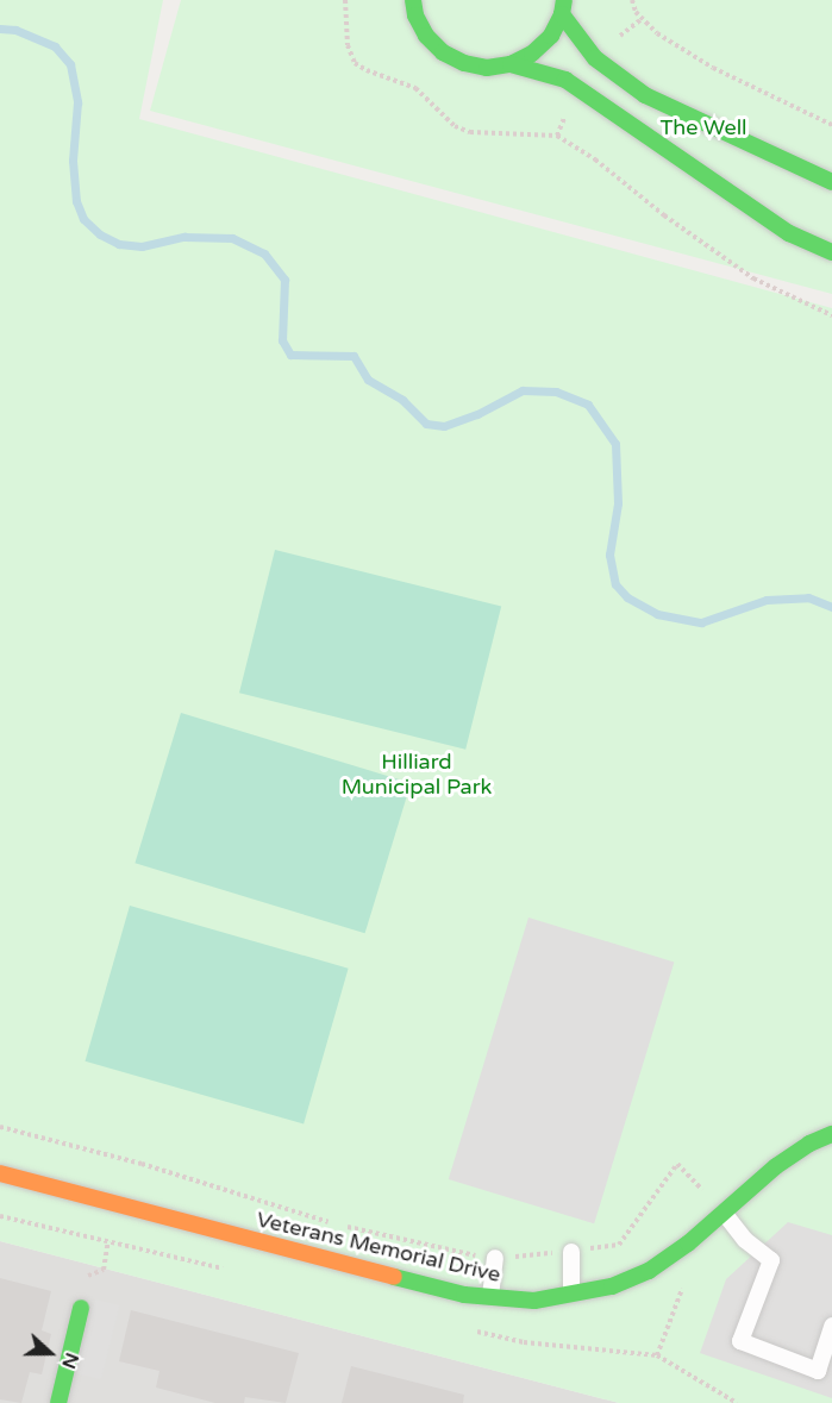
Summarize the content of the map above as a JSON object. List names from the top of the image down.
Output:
{
  "streets": {
    "street": ["Veterans Memorial Drive"]
  },
  "parks": ["The Well", "Hilliard Municipal Park"],
  "north": "right"
}
